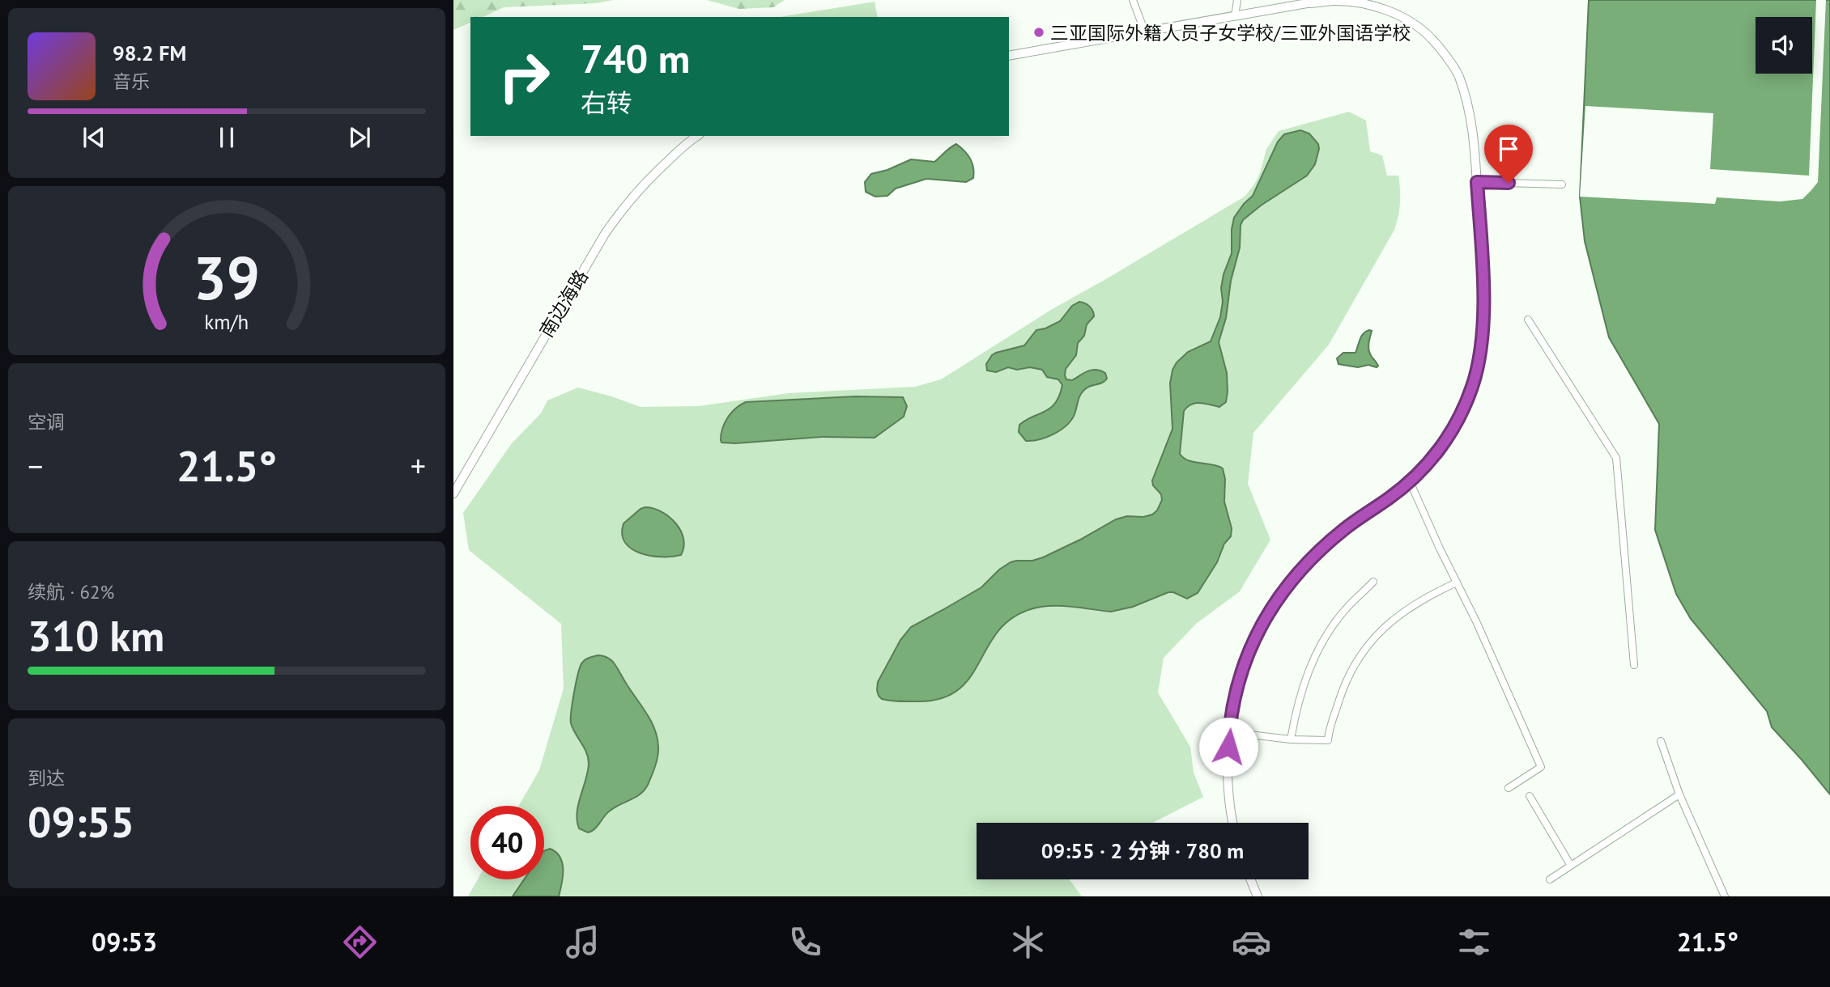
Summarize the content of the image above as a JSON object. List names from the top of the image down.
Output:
{
  "streets": {
    "street": ["南边海路"]
  },
  "places": ["三亚国际外籍人员子女学校/三亚外国语学校"],
  "page": {
    "turn": ["740 m", "右转"],
    "song": ["98.2 FM", "音乐"],
    "tile": [
      "空调",
      ["续航 · 62%", "310 km"],
      ["到达", "09:55"]
    ],
    "heat": ["−", "21.5°", "+"],
    "limit": "40",
    "trip": "09:55 · 2 分钟 · 780 m",
    "tabs": ["09:53", "21.5°"],
    "gauge": ["39", "km/h"]
  }
}
